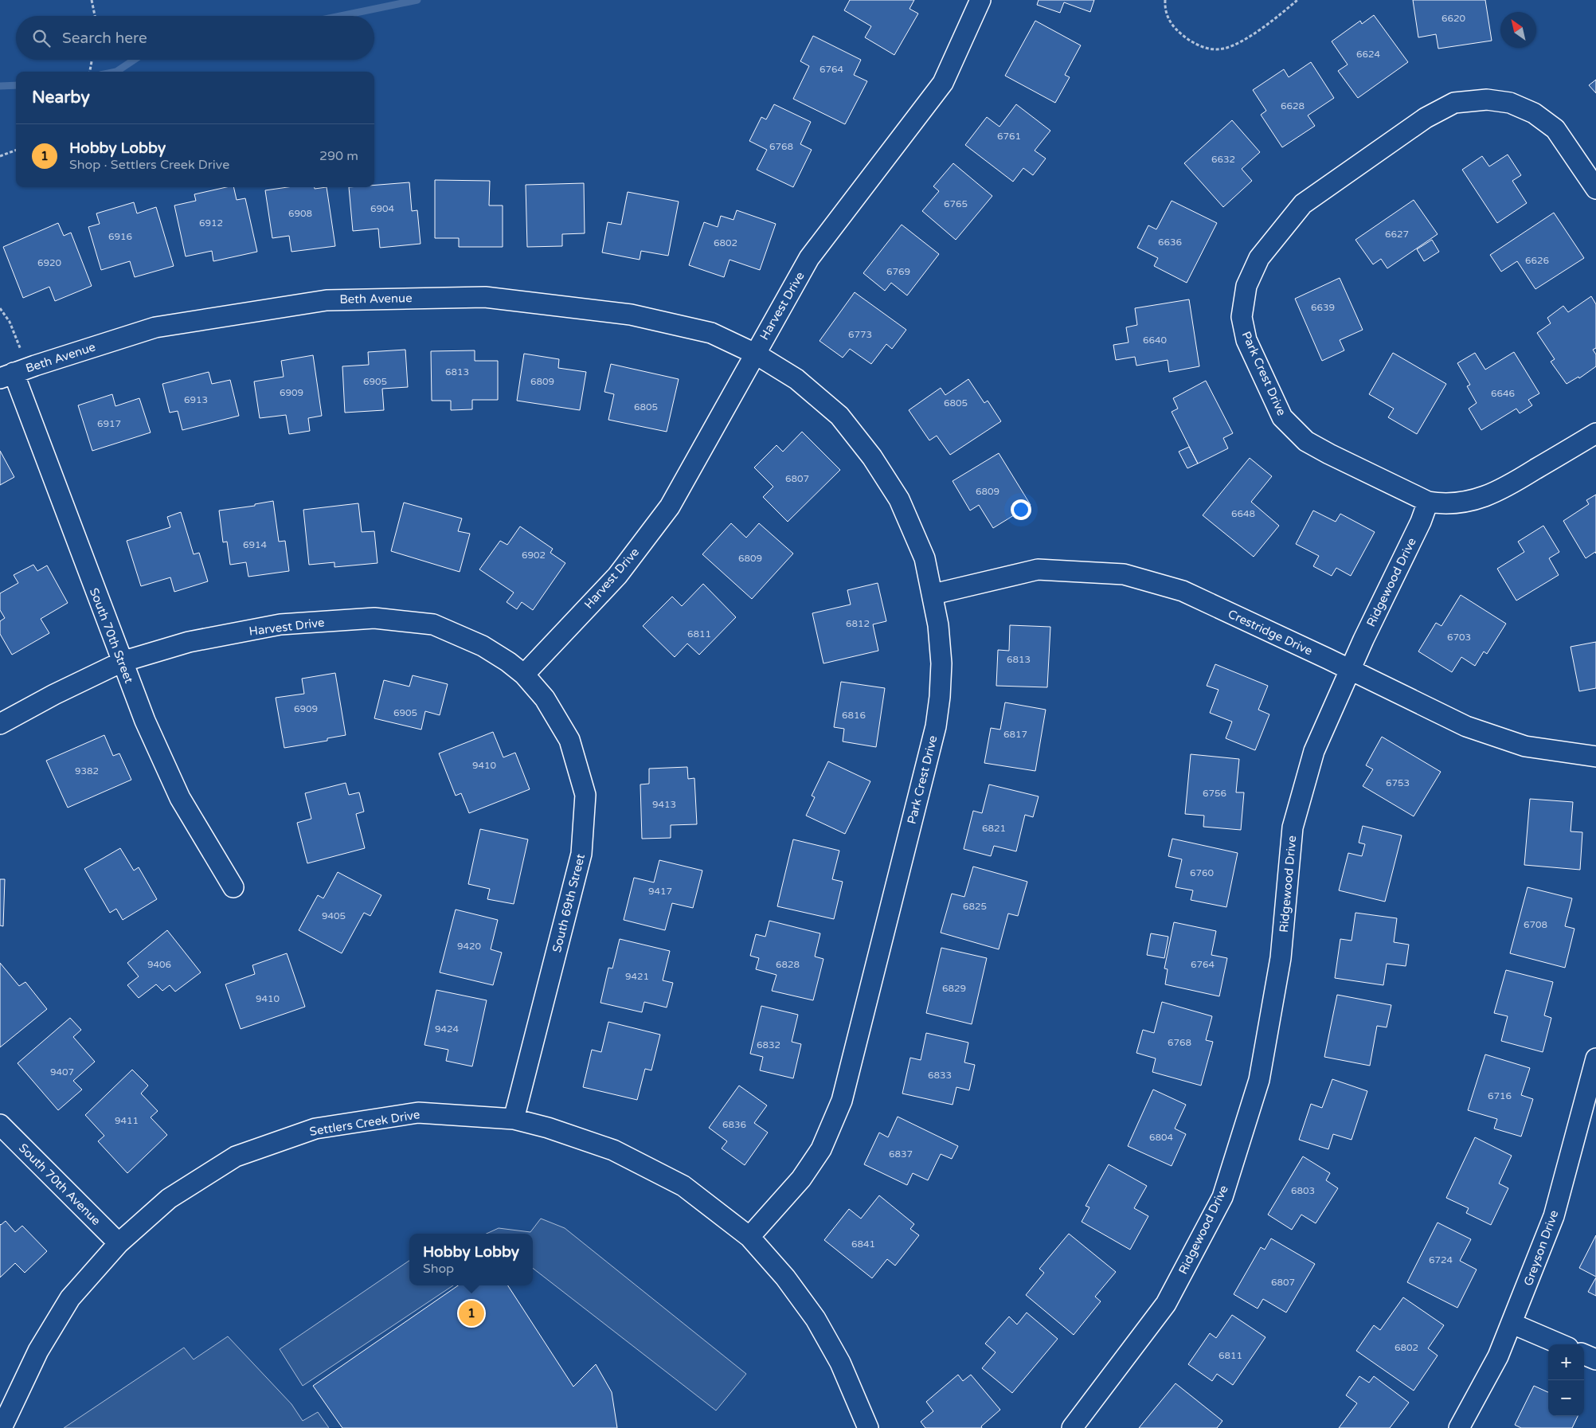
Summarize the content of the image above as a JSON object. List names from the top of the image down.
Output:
{
  "streets": {
    "street": [
      "Beth Avenue",
      "Harvest Drive",
      "Park Crest Drive",
      "Ridgewood Drive",
      "Crestridge Drive",
      "South 70th Street",
      "South 69th Street",
      "Settlers Creek Drive",
      "South 70th Avenue",
      "Greyson Drive"
    ]
  },
  "crossings": [
    ["Beth Avenue", "Harvest Drive"],
    ["Beth Avenue", "Park Crest Drive"],
    ["Beth Avenue", "South 70th Street"],
    ["Harvest Drive", "Park Crest Drive"],
    ["Harvest Drive", "South 70th Street"],
    ["Harvest Drive", "South 69th Street"],
    ["Park Crest Drive", "Ridgewood Drive"],
    ["Park Crest Drive", "Crestridge Drive"],
    ["Park Crest Drive", "Settlers Creek Drive"],
    ["Ridgewood Drive", "Crestridge Drive"],
    ["South 69th Street", "Settlers Creek Drive"],
    ["Settlers Creek Drive", "South 70th Avenue"]
  ],
  "house_numbers": [
    "6620",
    "6624",
    "6764",
    "6628",
    "6761",
    "6768",
    "6632",
    "6765",
    "6904",
    "6908",
    "6912",
    "6627",
    "6916",
    "6636",
    "6802",
    "6626",
    "6920",
    "6769",
    "6639",
    "6773",
    "6640",
    "6813",
    "6905",
    "6809",
    "6909",
    "6646",
    "6913",
    "6805",
    "6805",
    "6917",
    "6807",
    "6809",
    "6648",
    "6914",
    "6902",
    "6809",
    "6812",
    "6811",
    "6703",
    "6813",
    "6909",
    "6905",
    "6816",
    "6817",
    "9410",
    "9382",
    "6753",
    "6756",
    "9413",
    "6821",
    "6760",
    "9417",
    "6825",
    "9405",
    "6708",
    "9420",
    "9406",
    "6828",
    "6764",
    "9421",
    "6829",
    "9410",
    "9424",
    "6768",
    "6832",
    "9407",
    "6833",
    "6716",
    "9411",
    "6836",
    "6804",
    "6837",
    "6803",
    "6841",
    "6724",
    "6807",
    "6802",
    "6811"
  ],
  "north": "top left",
  "page": {
    "search": "Search here",
    "heading": "Nearby",
    "list": [
      {
        "mark": "1",
        "name": "Hobby Lobby",
        "note": "Shop · Settlers Creek Drive",
        "value": "290 m"
      }
    ],
    "popup": ["Hobby Lobby", "Shop"],
    "pins": "1",
    "map_buttons": ["+", "−"]
  }
}
